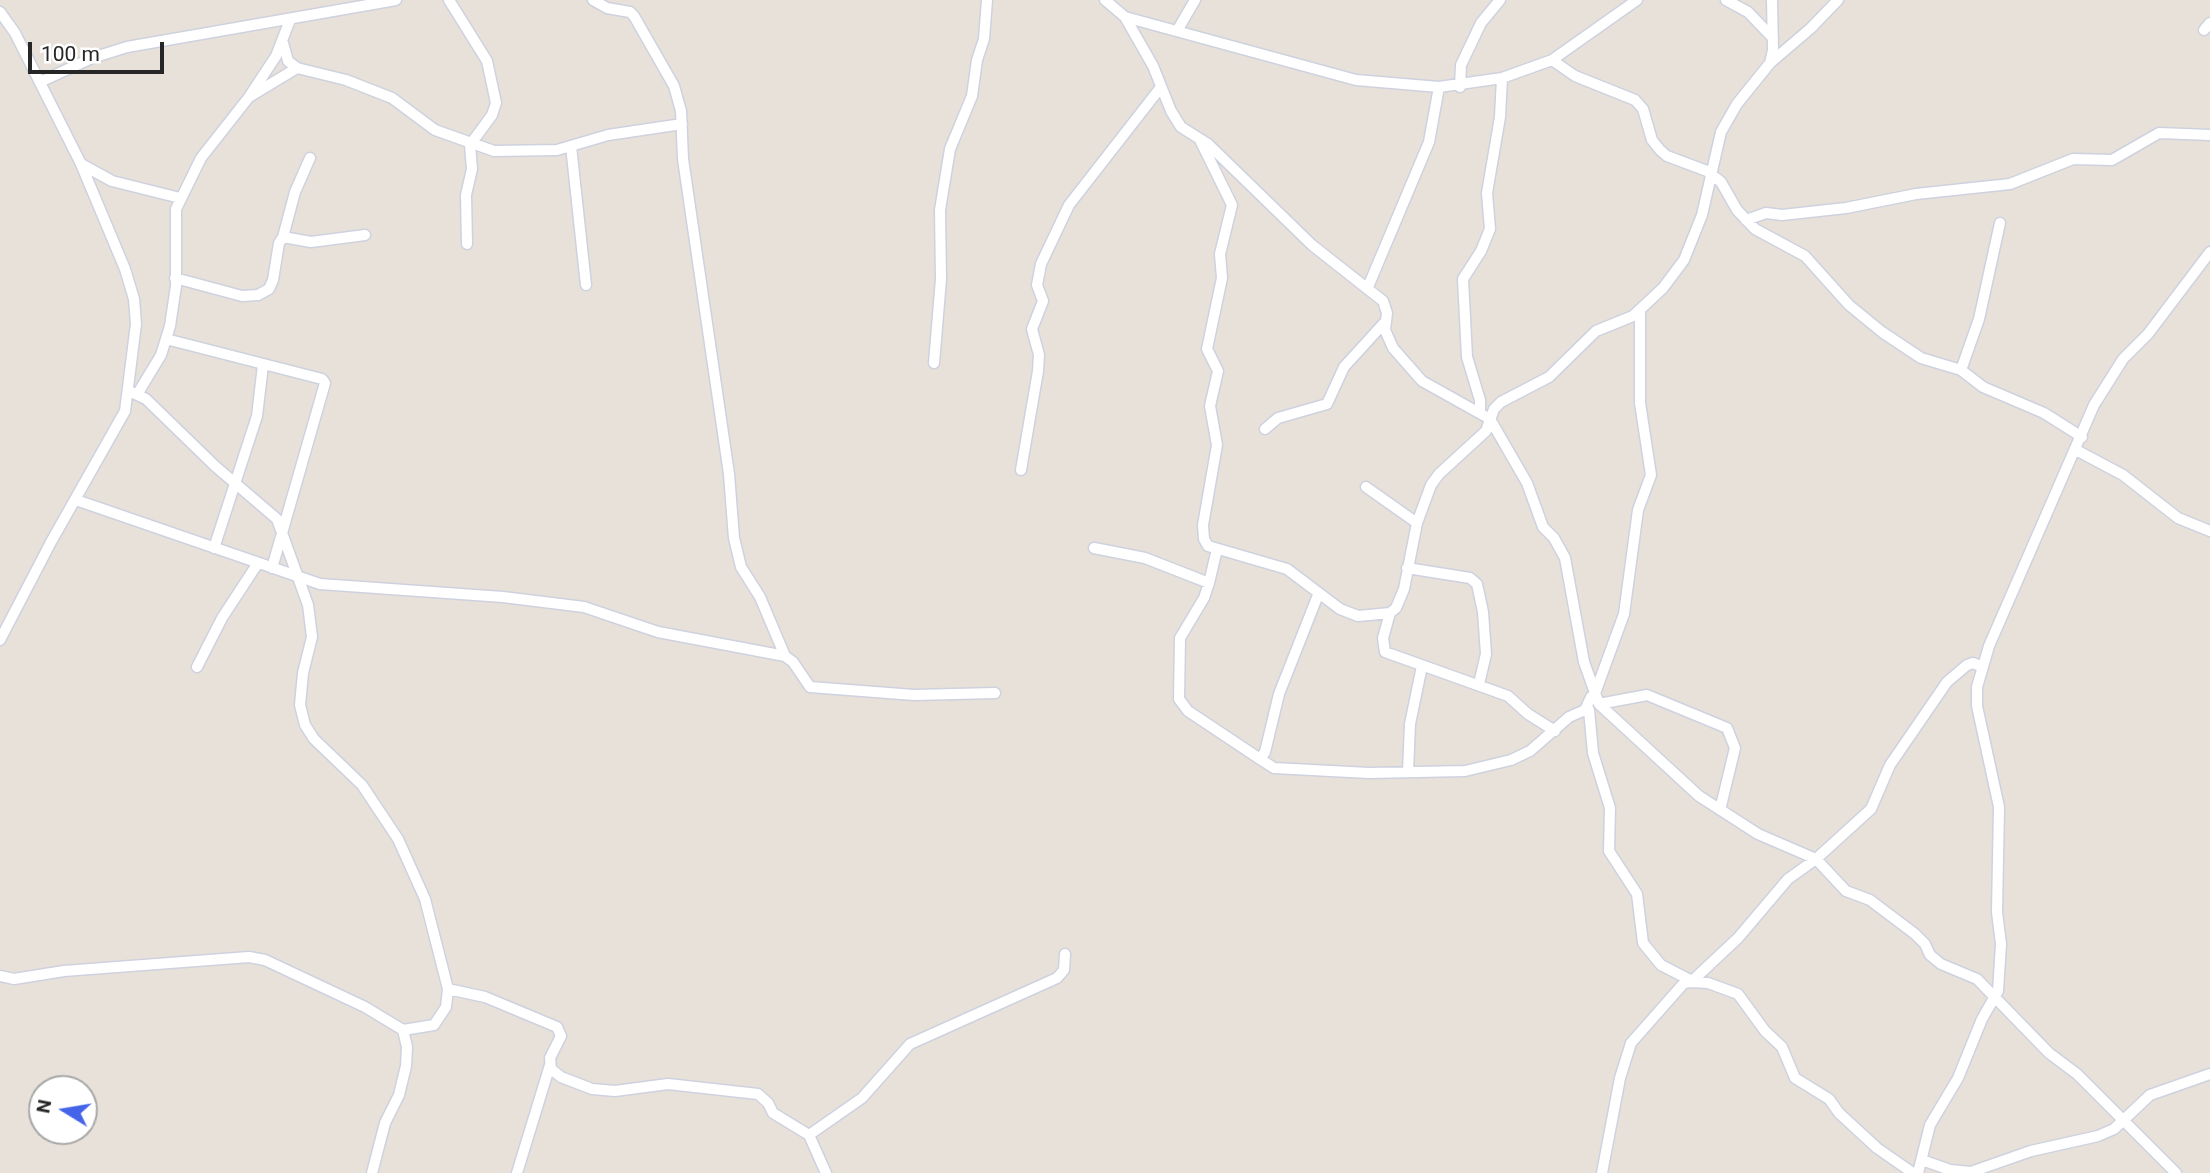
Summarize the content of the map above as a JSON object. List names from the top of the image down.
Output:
{
  "scale_bar": "100 m",
  "north": "left"
}
